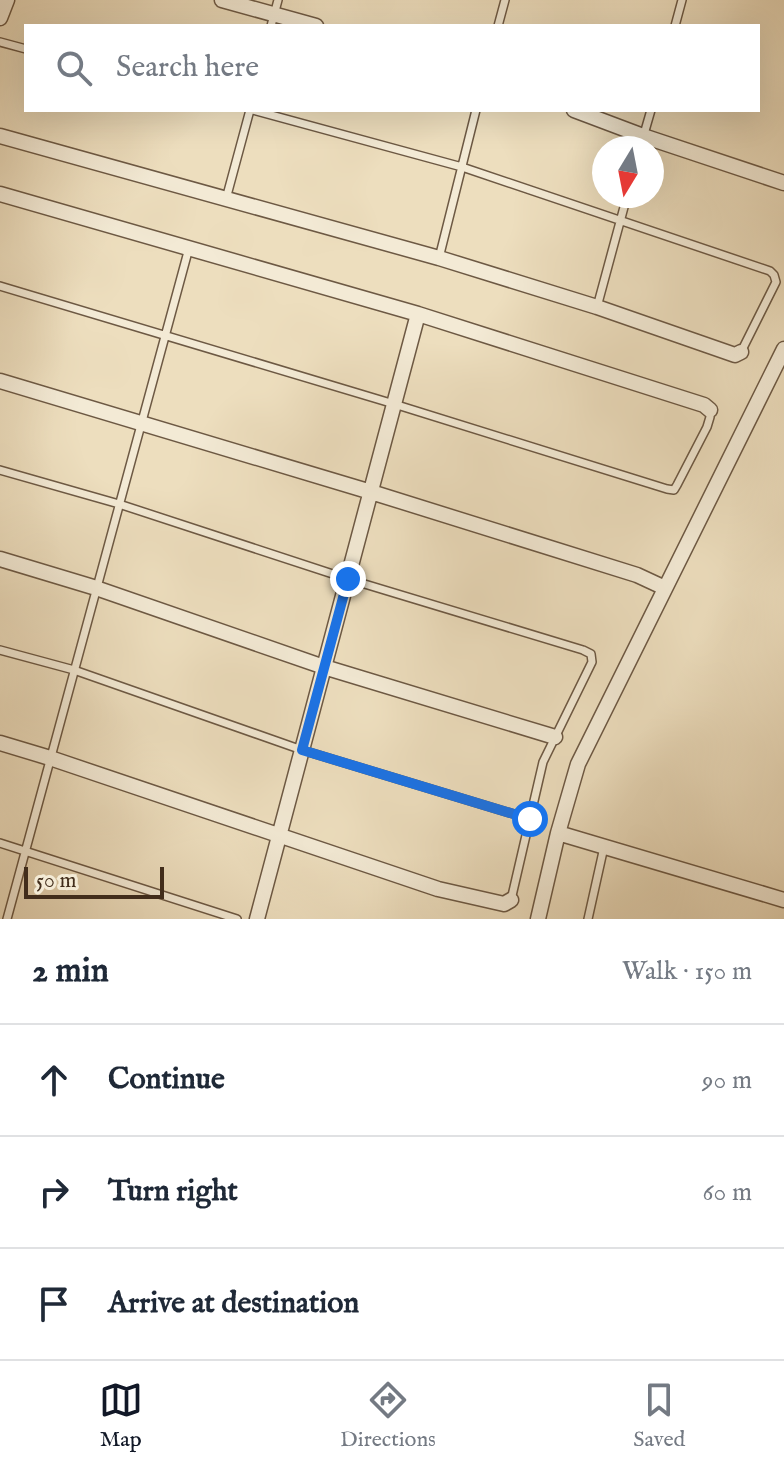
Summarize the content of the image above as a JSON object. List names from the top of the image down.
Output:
{
  "scale_bar": "50 m",
  "north": "bottom",
  "page": {
    "search": "Search here",
    "scale": "50 m",
    "heading": ["2 min", "Walk · 150 m"],
    "list": [
      ["Continue", "90 m"],
      ["Turn right", "60 m"],
      "Arrive at destination"
    ],
    "nav": ["Map", "Directions", "Saved"]
  }
}
